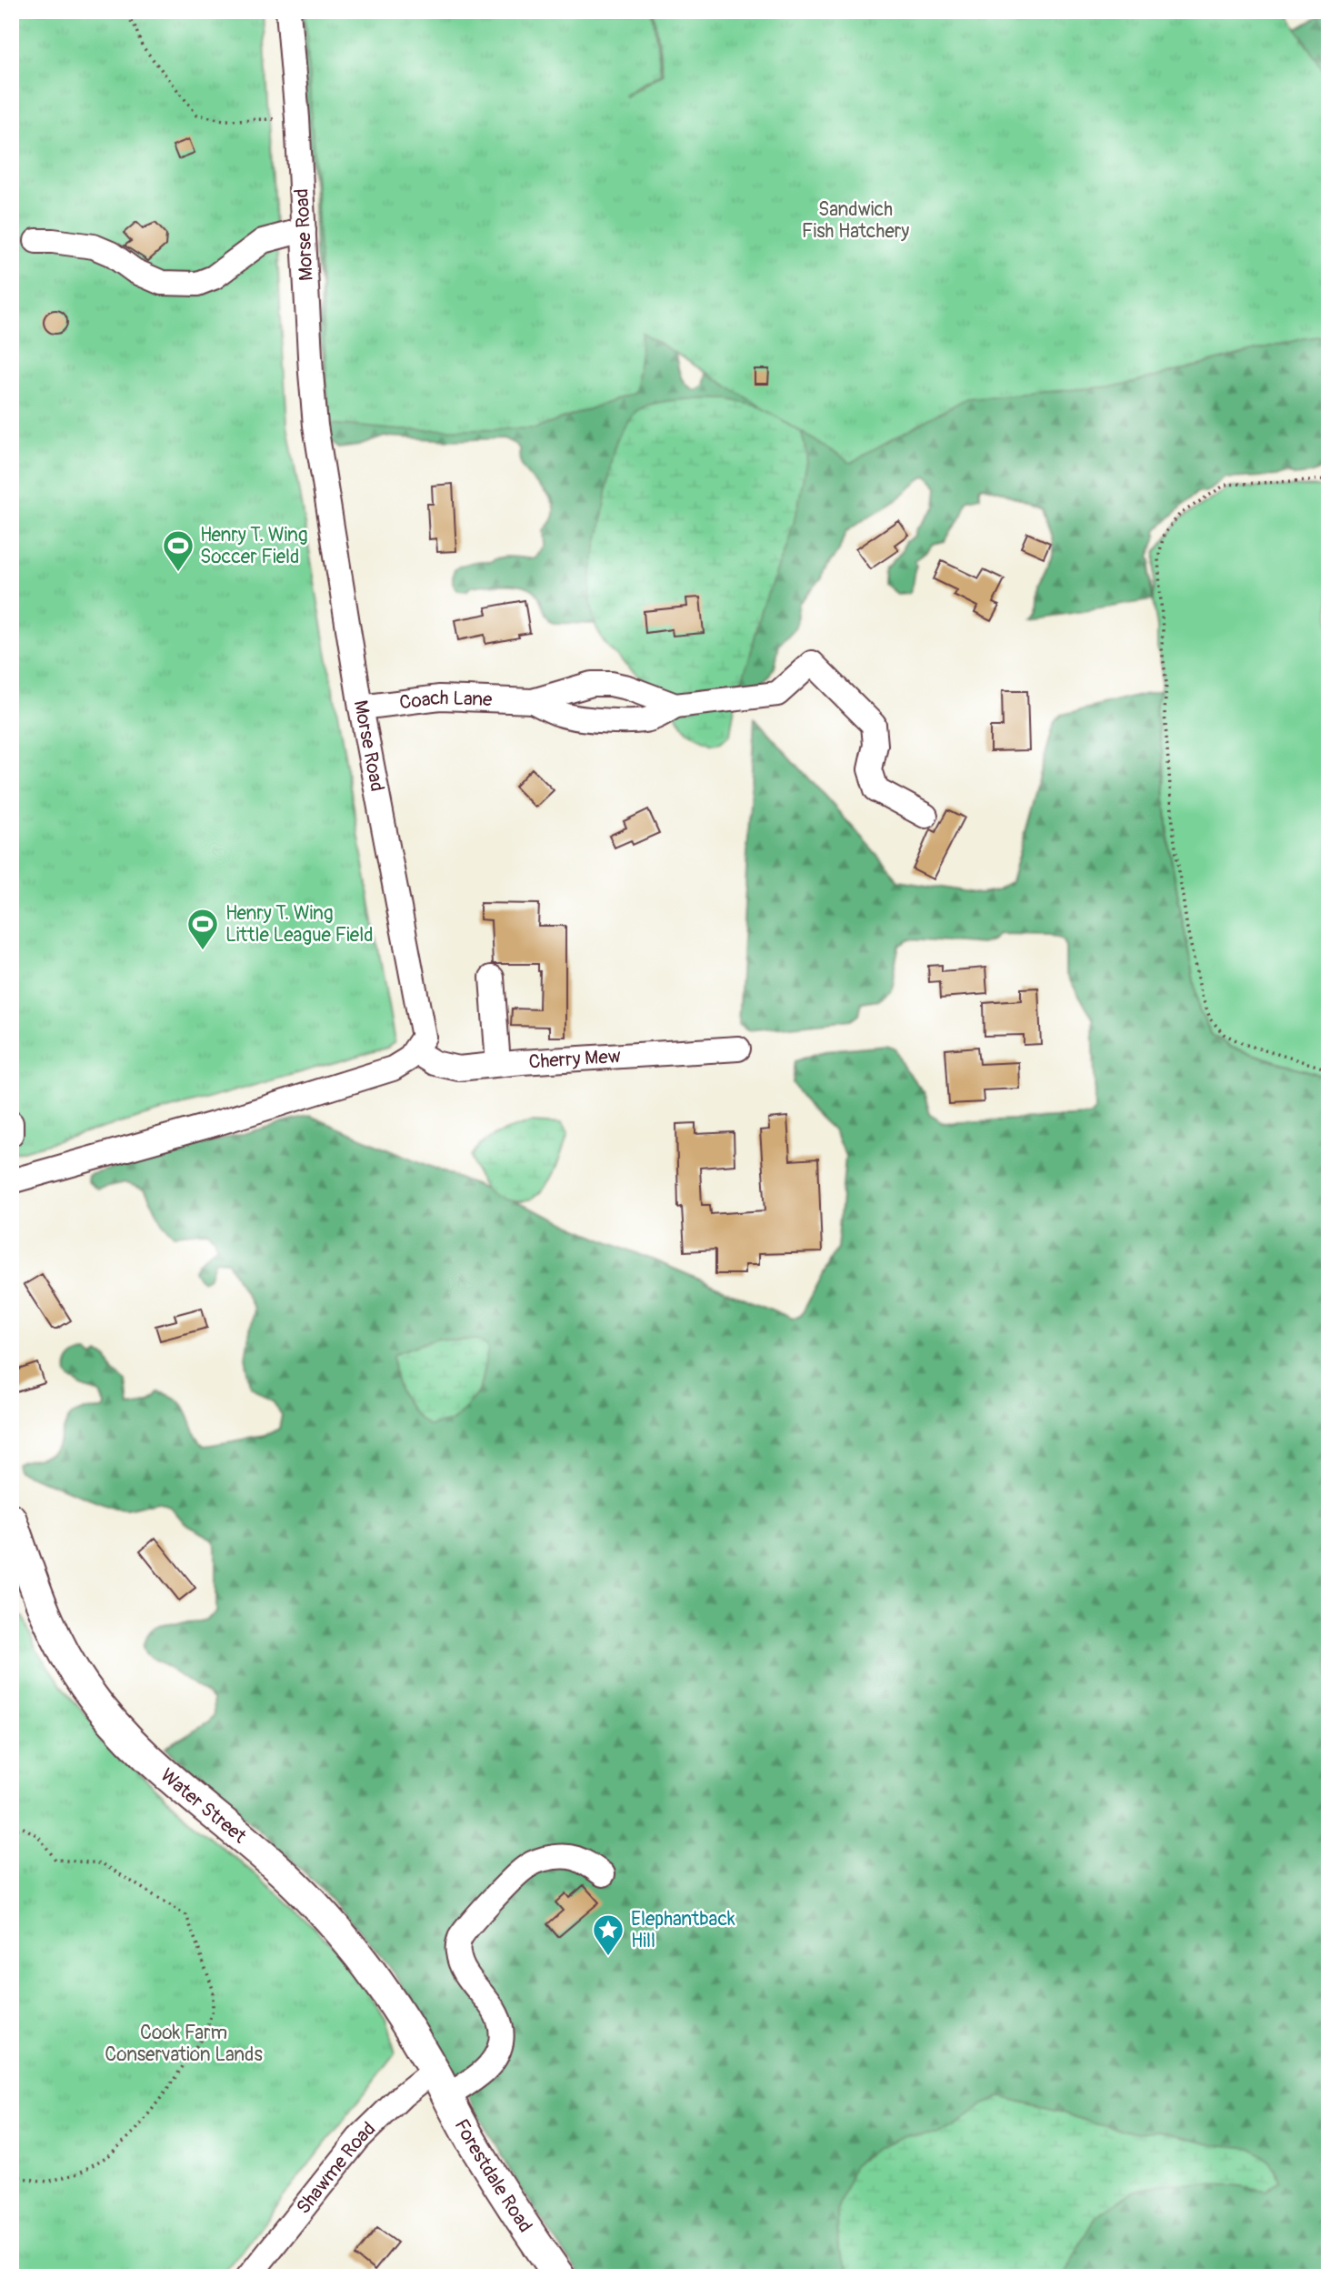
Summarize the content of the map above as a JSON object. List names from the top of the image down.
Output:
{
  "streets": {
    "main road": ["Water Street", "Forestdale Road"],
    "street": [
      "Morse Road",
      "Coach Lane",
      "Cherry Mew",
      "Shawme Road"
    ]
  },
  "crossings": [
    ["Morse Road", "Coach Lane"],
    ["Morse Road", "Cherry Mew"],
    ["Water Street", "Shawme Road"],
    ["Water Street", "Forestdale Road"],
    ["Shawme Road", "Forestdale Road"]
  ],
  "parks": ["Sandwich Fish Hatchery", "Cook Farm Conservation Lands"],
  "places": {
    "sports": ["Henry T. Wing Soccer Field", "Henry T. Wing Little League Field"],
    "place": ["Elephantback Hill"]
  }
}
